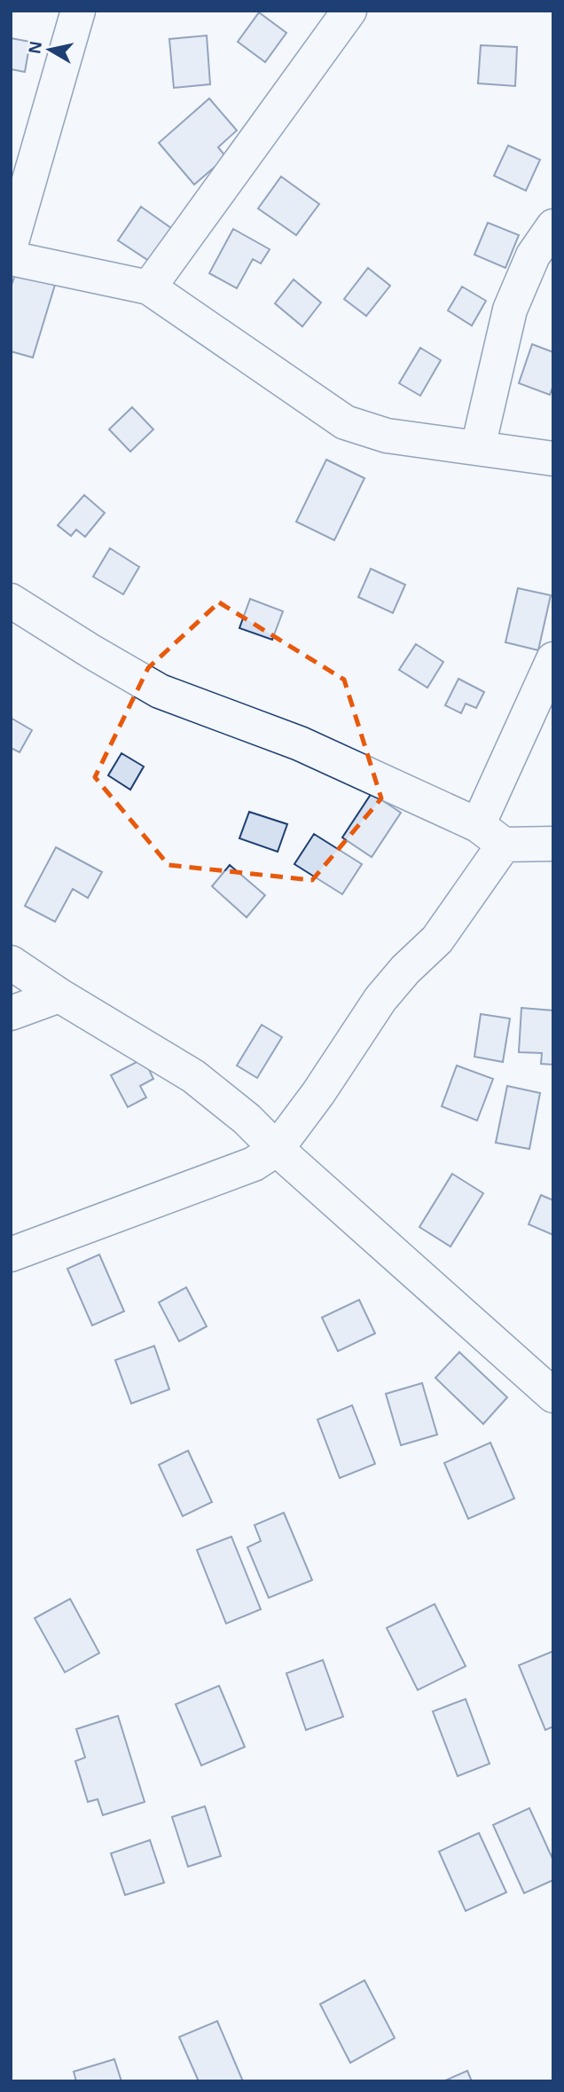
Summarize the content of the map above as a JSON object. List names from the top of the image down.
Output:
{
  "north": "left"
}
